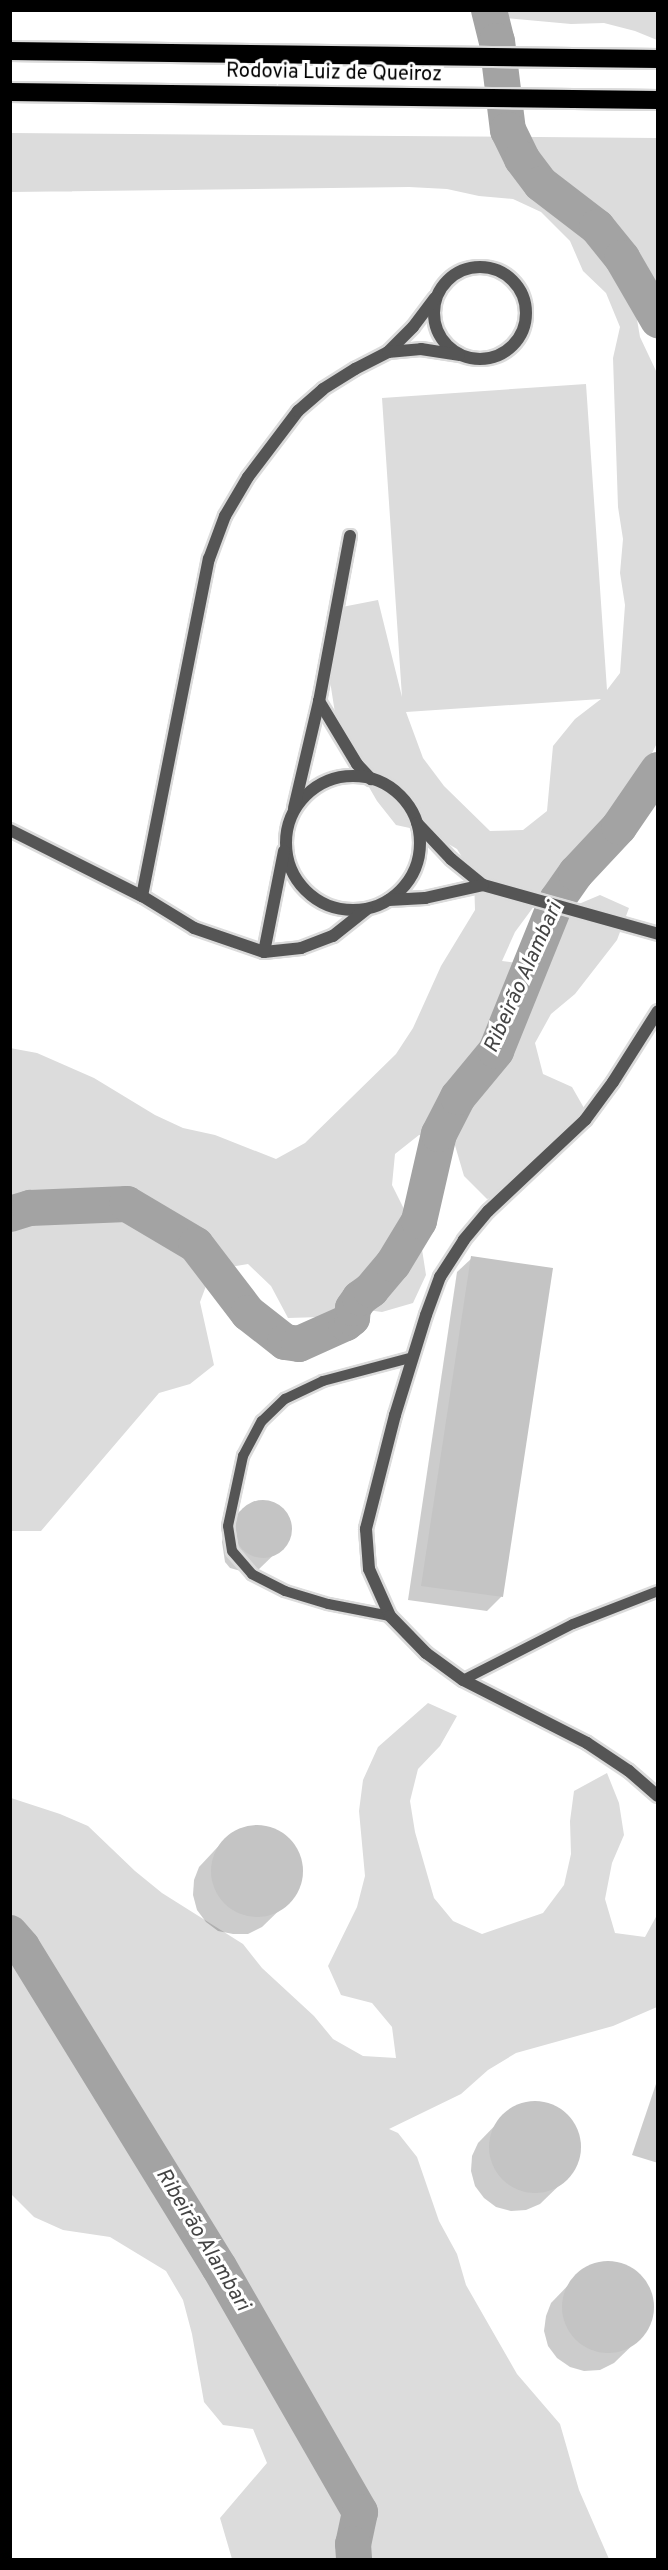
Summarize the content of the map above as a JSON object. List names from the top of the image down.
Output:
{
  "streets": {
    "highway": ["Rodovia Luiz de Queiroz"]
  },
  "water": ["Ribeirão Alambari"]
}
